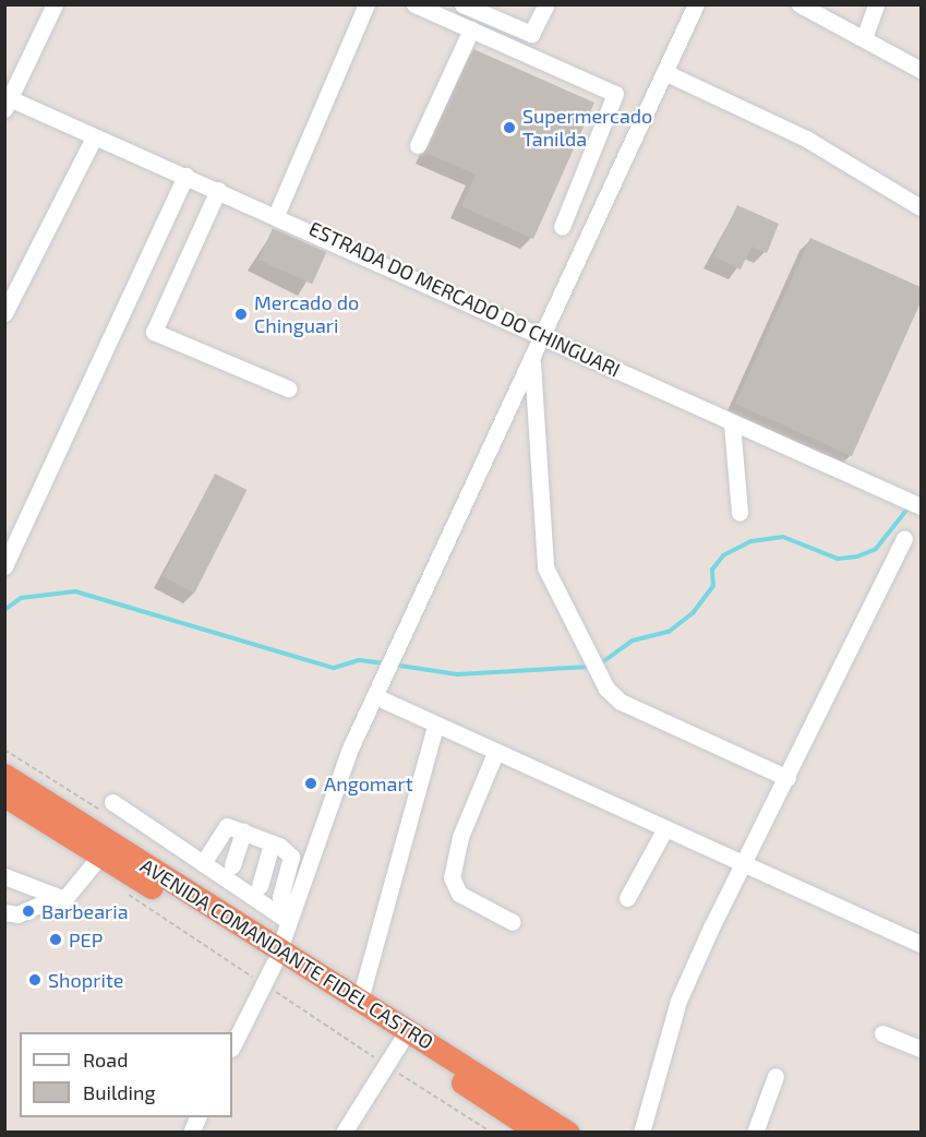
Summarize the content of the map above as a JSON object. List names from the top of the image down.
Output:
{
  "streets": {
    "highway": ["AVENIDA COMANDANTE FIDEL CASTRO"],
    "street": ["ESTRADA DO MERCADO DO CHINGUARI"]
  },
  "places": [
    "Supermercado Tanilda",
    "Mercado do Chinguari",
    "Angomart",
    "Barbearia",
    "PEP",
    "Shoprite"
  ],
  "legend": ["Road", "Building"]
}
